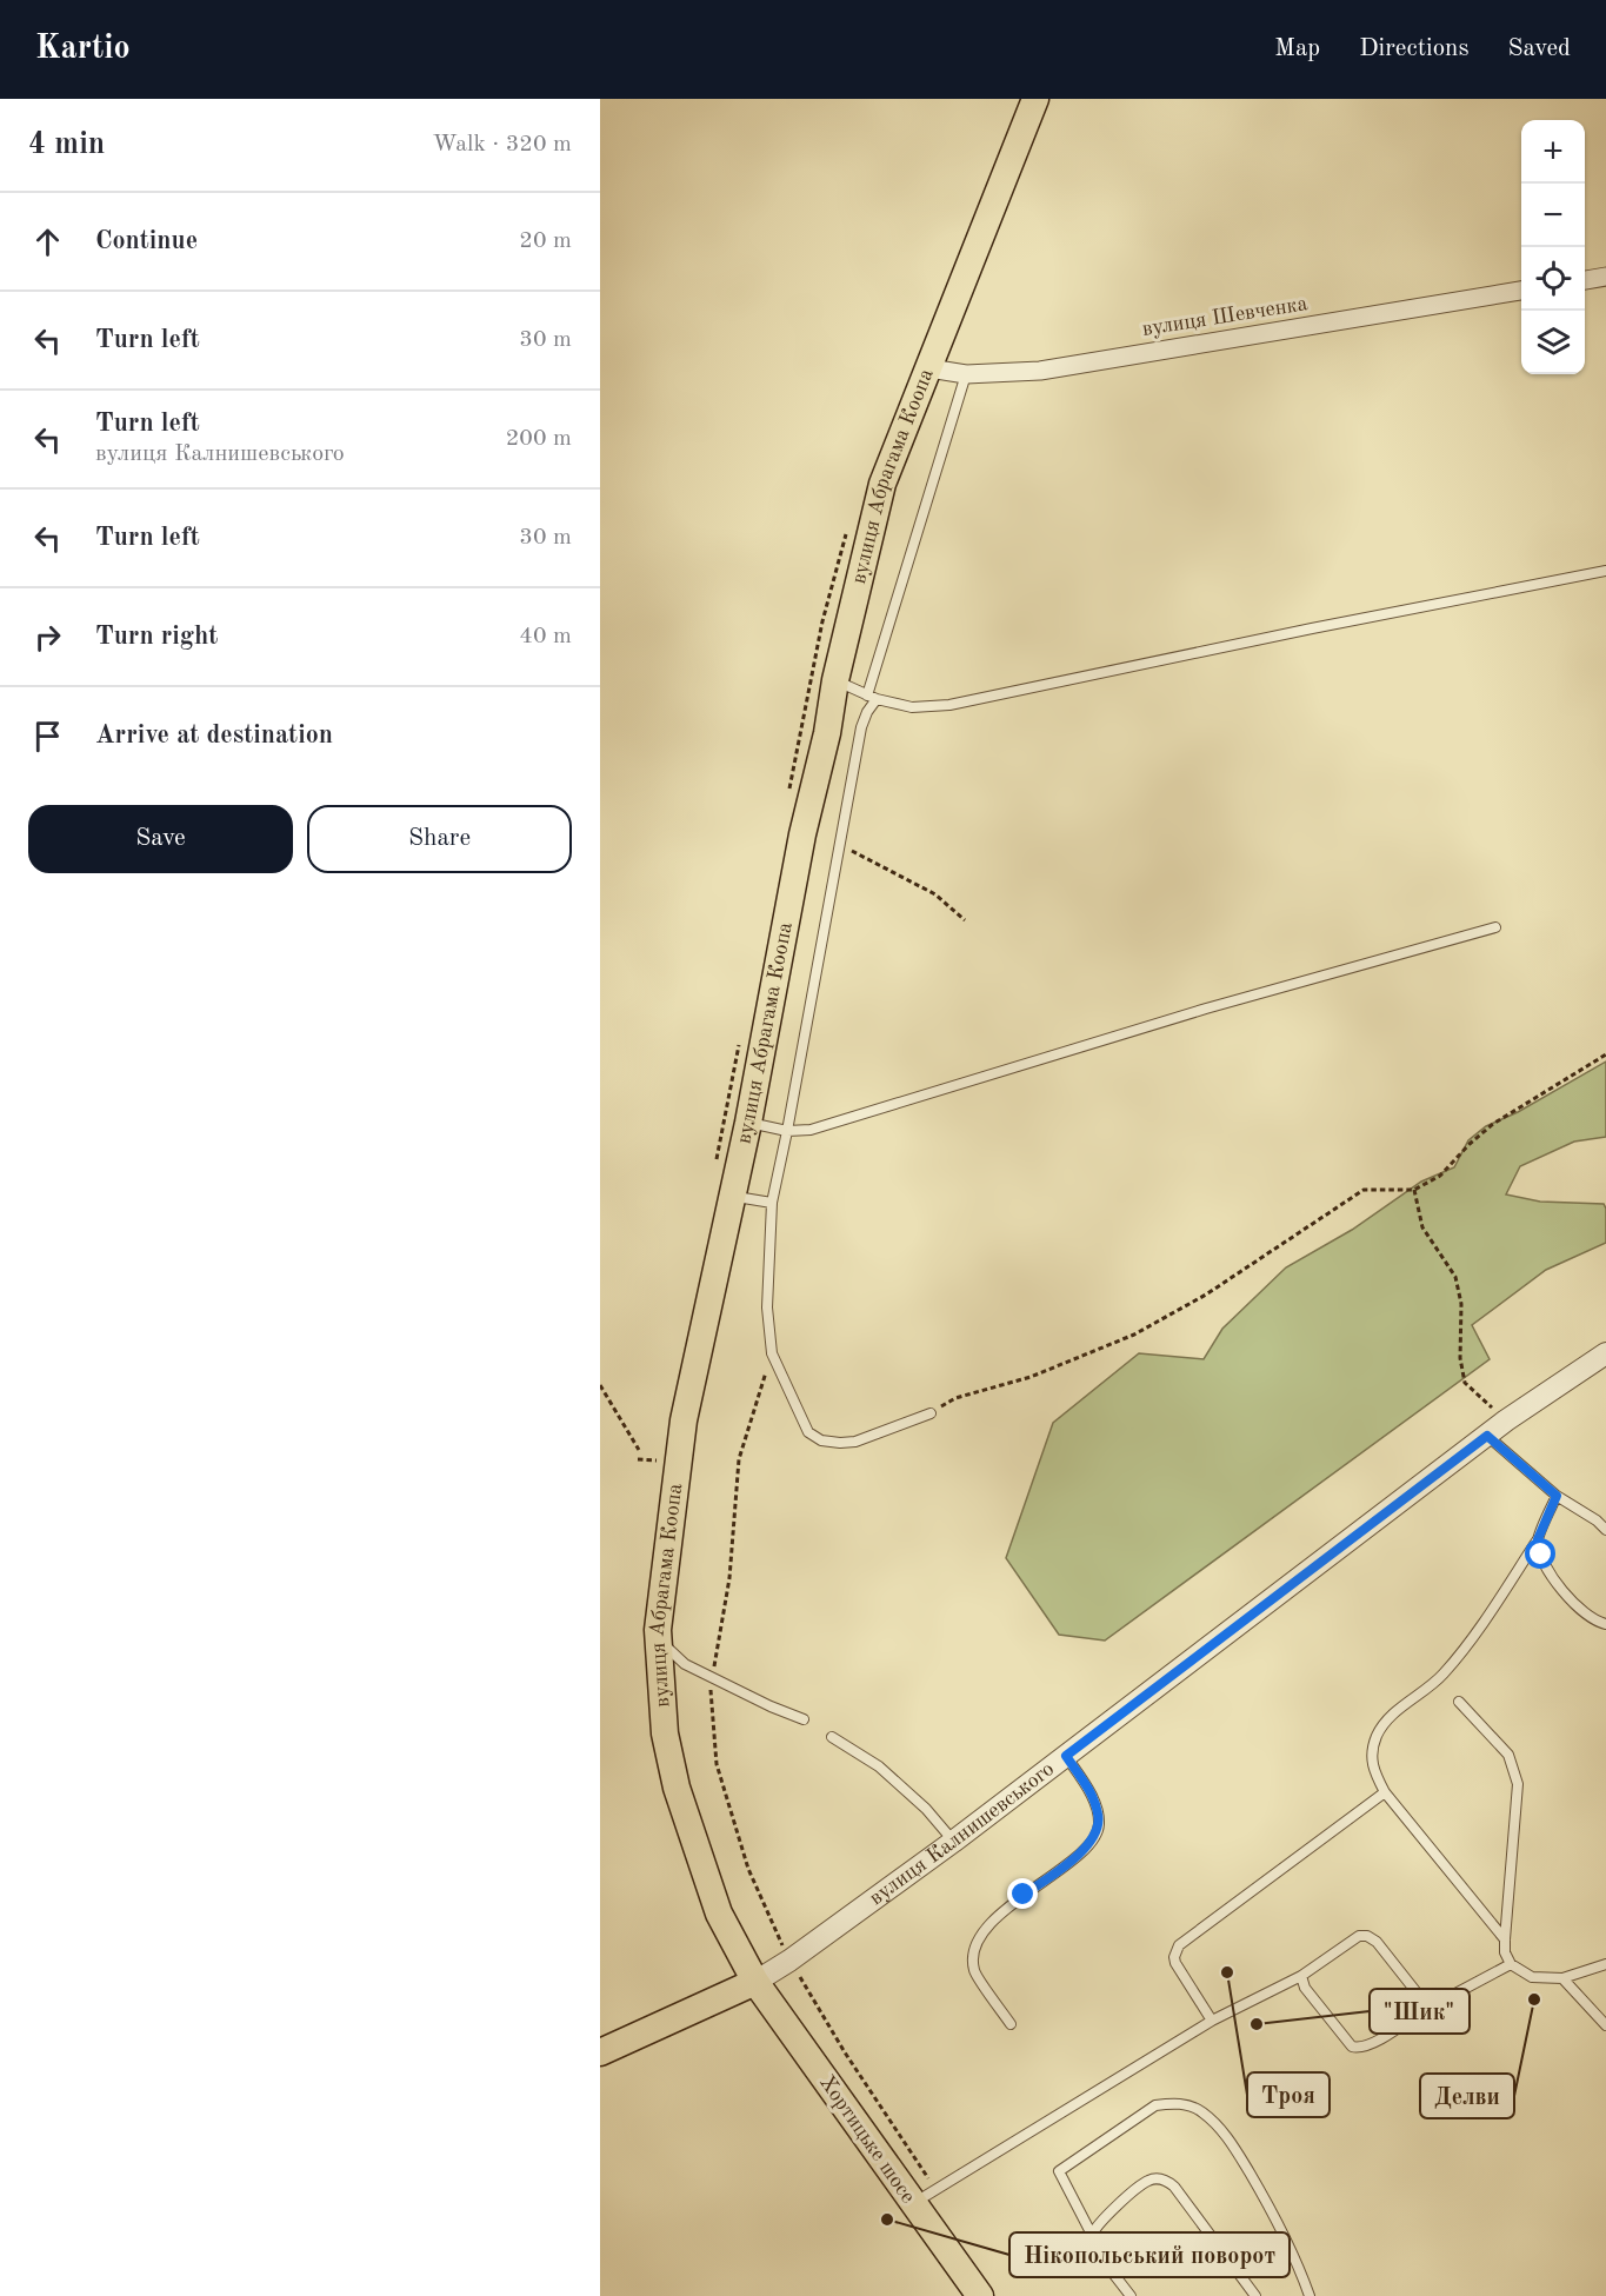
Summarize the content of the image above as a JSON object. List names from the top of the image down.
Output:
{
  "streets": {
    "main road": ["вулиця Абрагама Коопа", "Хортицьке шосе"],
    "street": ["вулиця Шевченка", "вулиця Калнишевського"]
  },
  "crossings": [
    ["вулиця Шевченка", "вулиця Абрагама Коопа"],
    ["вулиця Абрагама Коопа", "вулиця Калнишевського"],
    ["вулиця Абрагама Коопа", "Хортицьке шосе"],
    ["вулиця Калнишевського", "Хортицьке шосе"]
  ],
  "places": [
    "Троя",
    "Делви",
    "\"Шик\"",
    "Нікопольський поворот"
  ],
  "page": {
    "header": "Kartio",
    "nav": ["Map", "Directions", "Saved"],
    "heading": ["4 min", "Walk · 320 m"],
    "map_buttons": ["+", "−"],
    "list": [
      ["Continue", "20 m"],
      ["Turn left", "30 m"],
      ["Turn left", "вулиця Калнишевського", "200 m"],
      ["Turn left", "30 m"],
      ["Turn right", "40 m"],
      "Arrive at destination"
    ],
    "buttons": ["Save", "Share"]
  }
}
